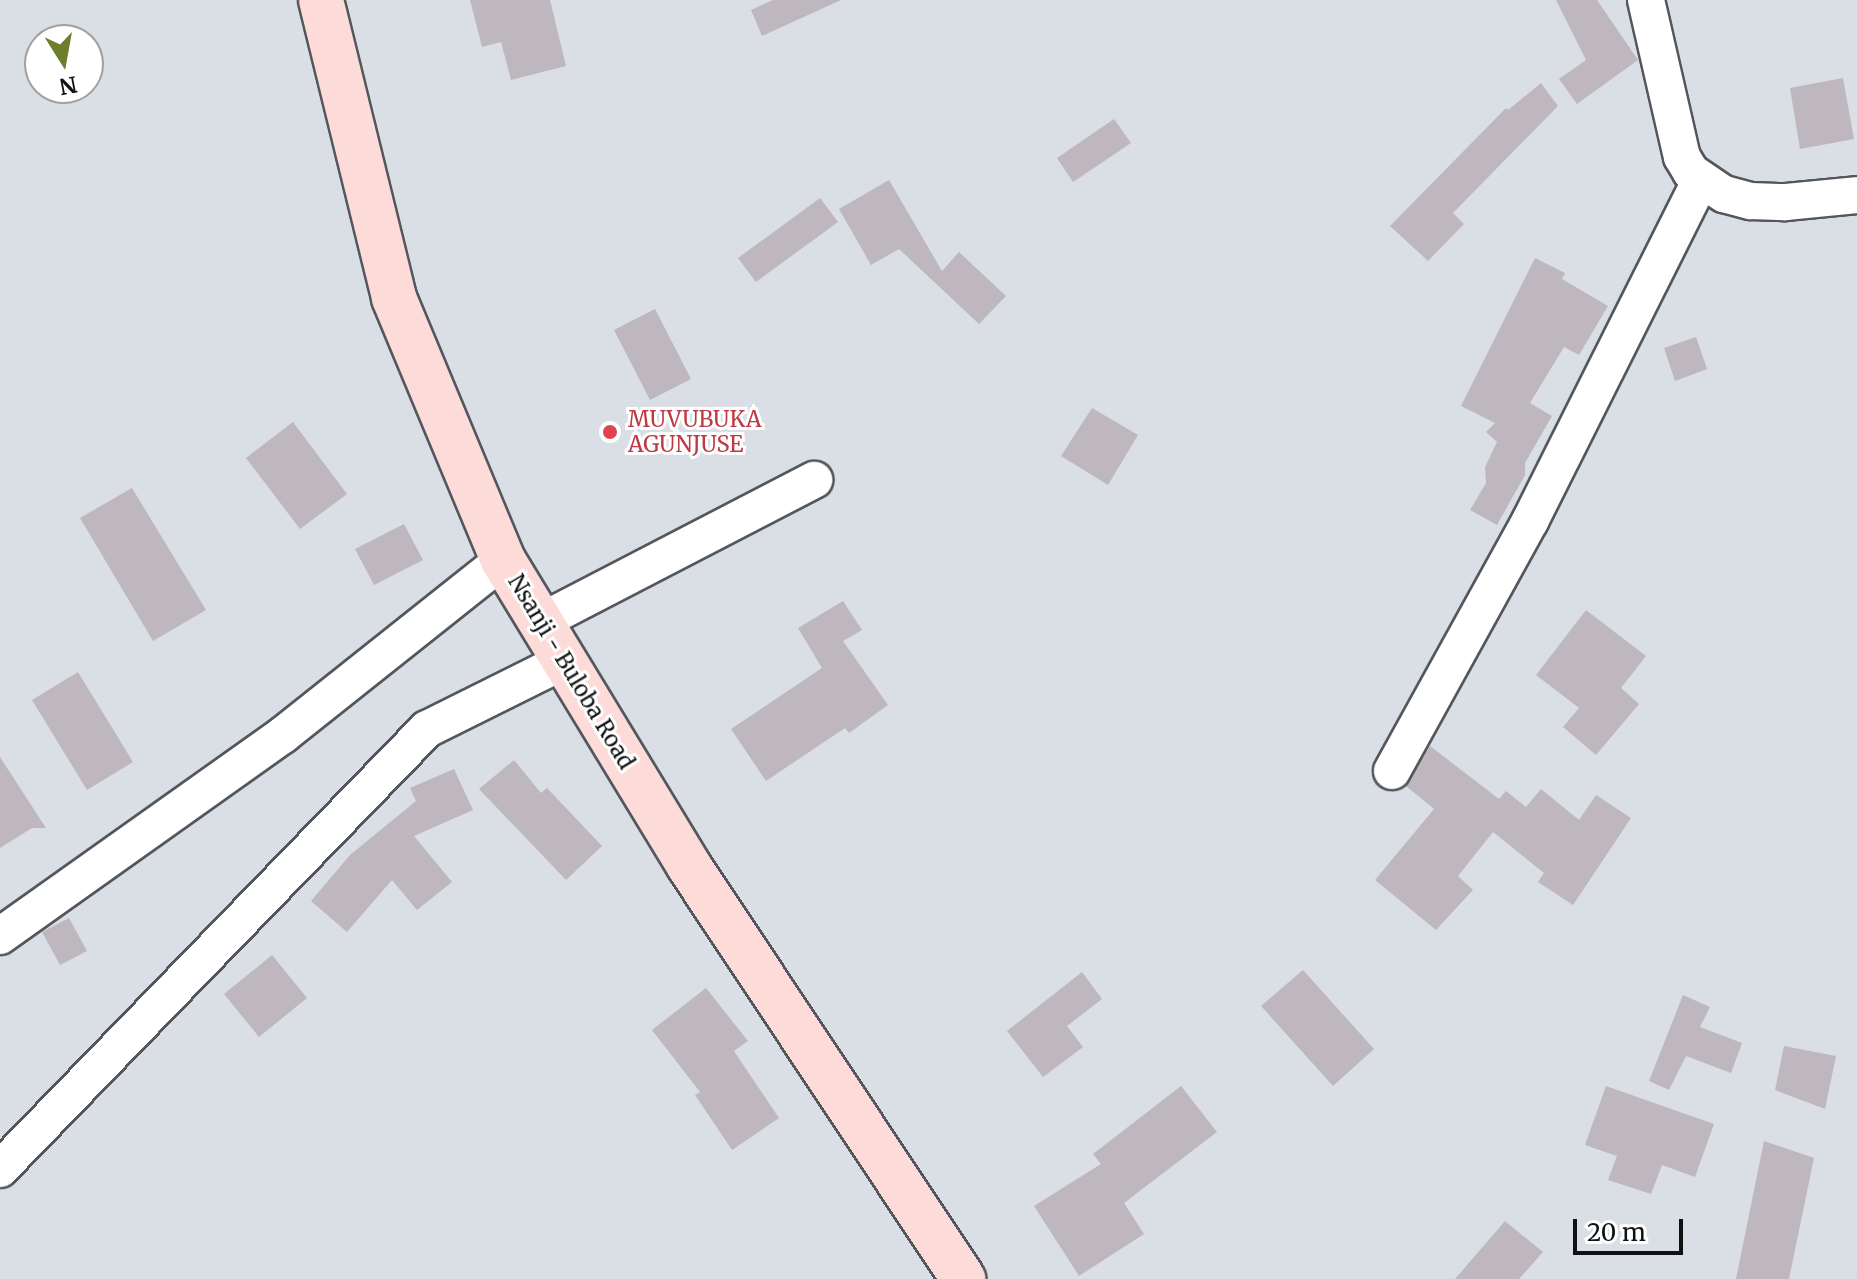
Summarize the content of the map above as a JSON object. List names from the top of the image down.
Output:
{
  "streets": {
    "main road": ["Nsanji - Buloba Road"]
  },
  "places": ["MUVUBUKA AGUNJUSE"],
  "scale_bar": "20 m",
  "north": "bottom"
}
